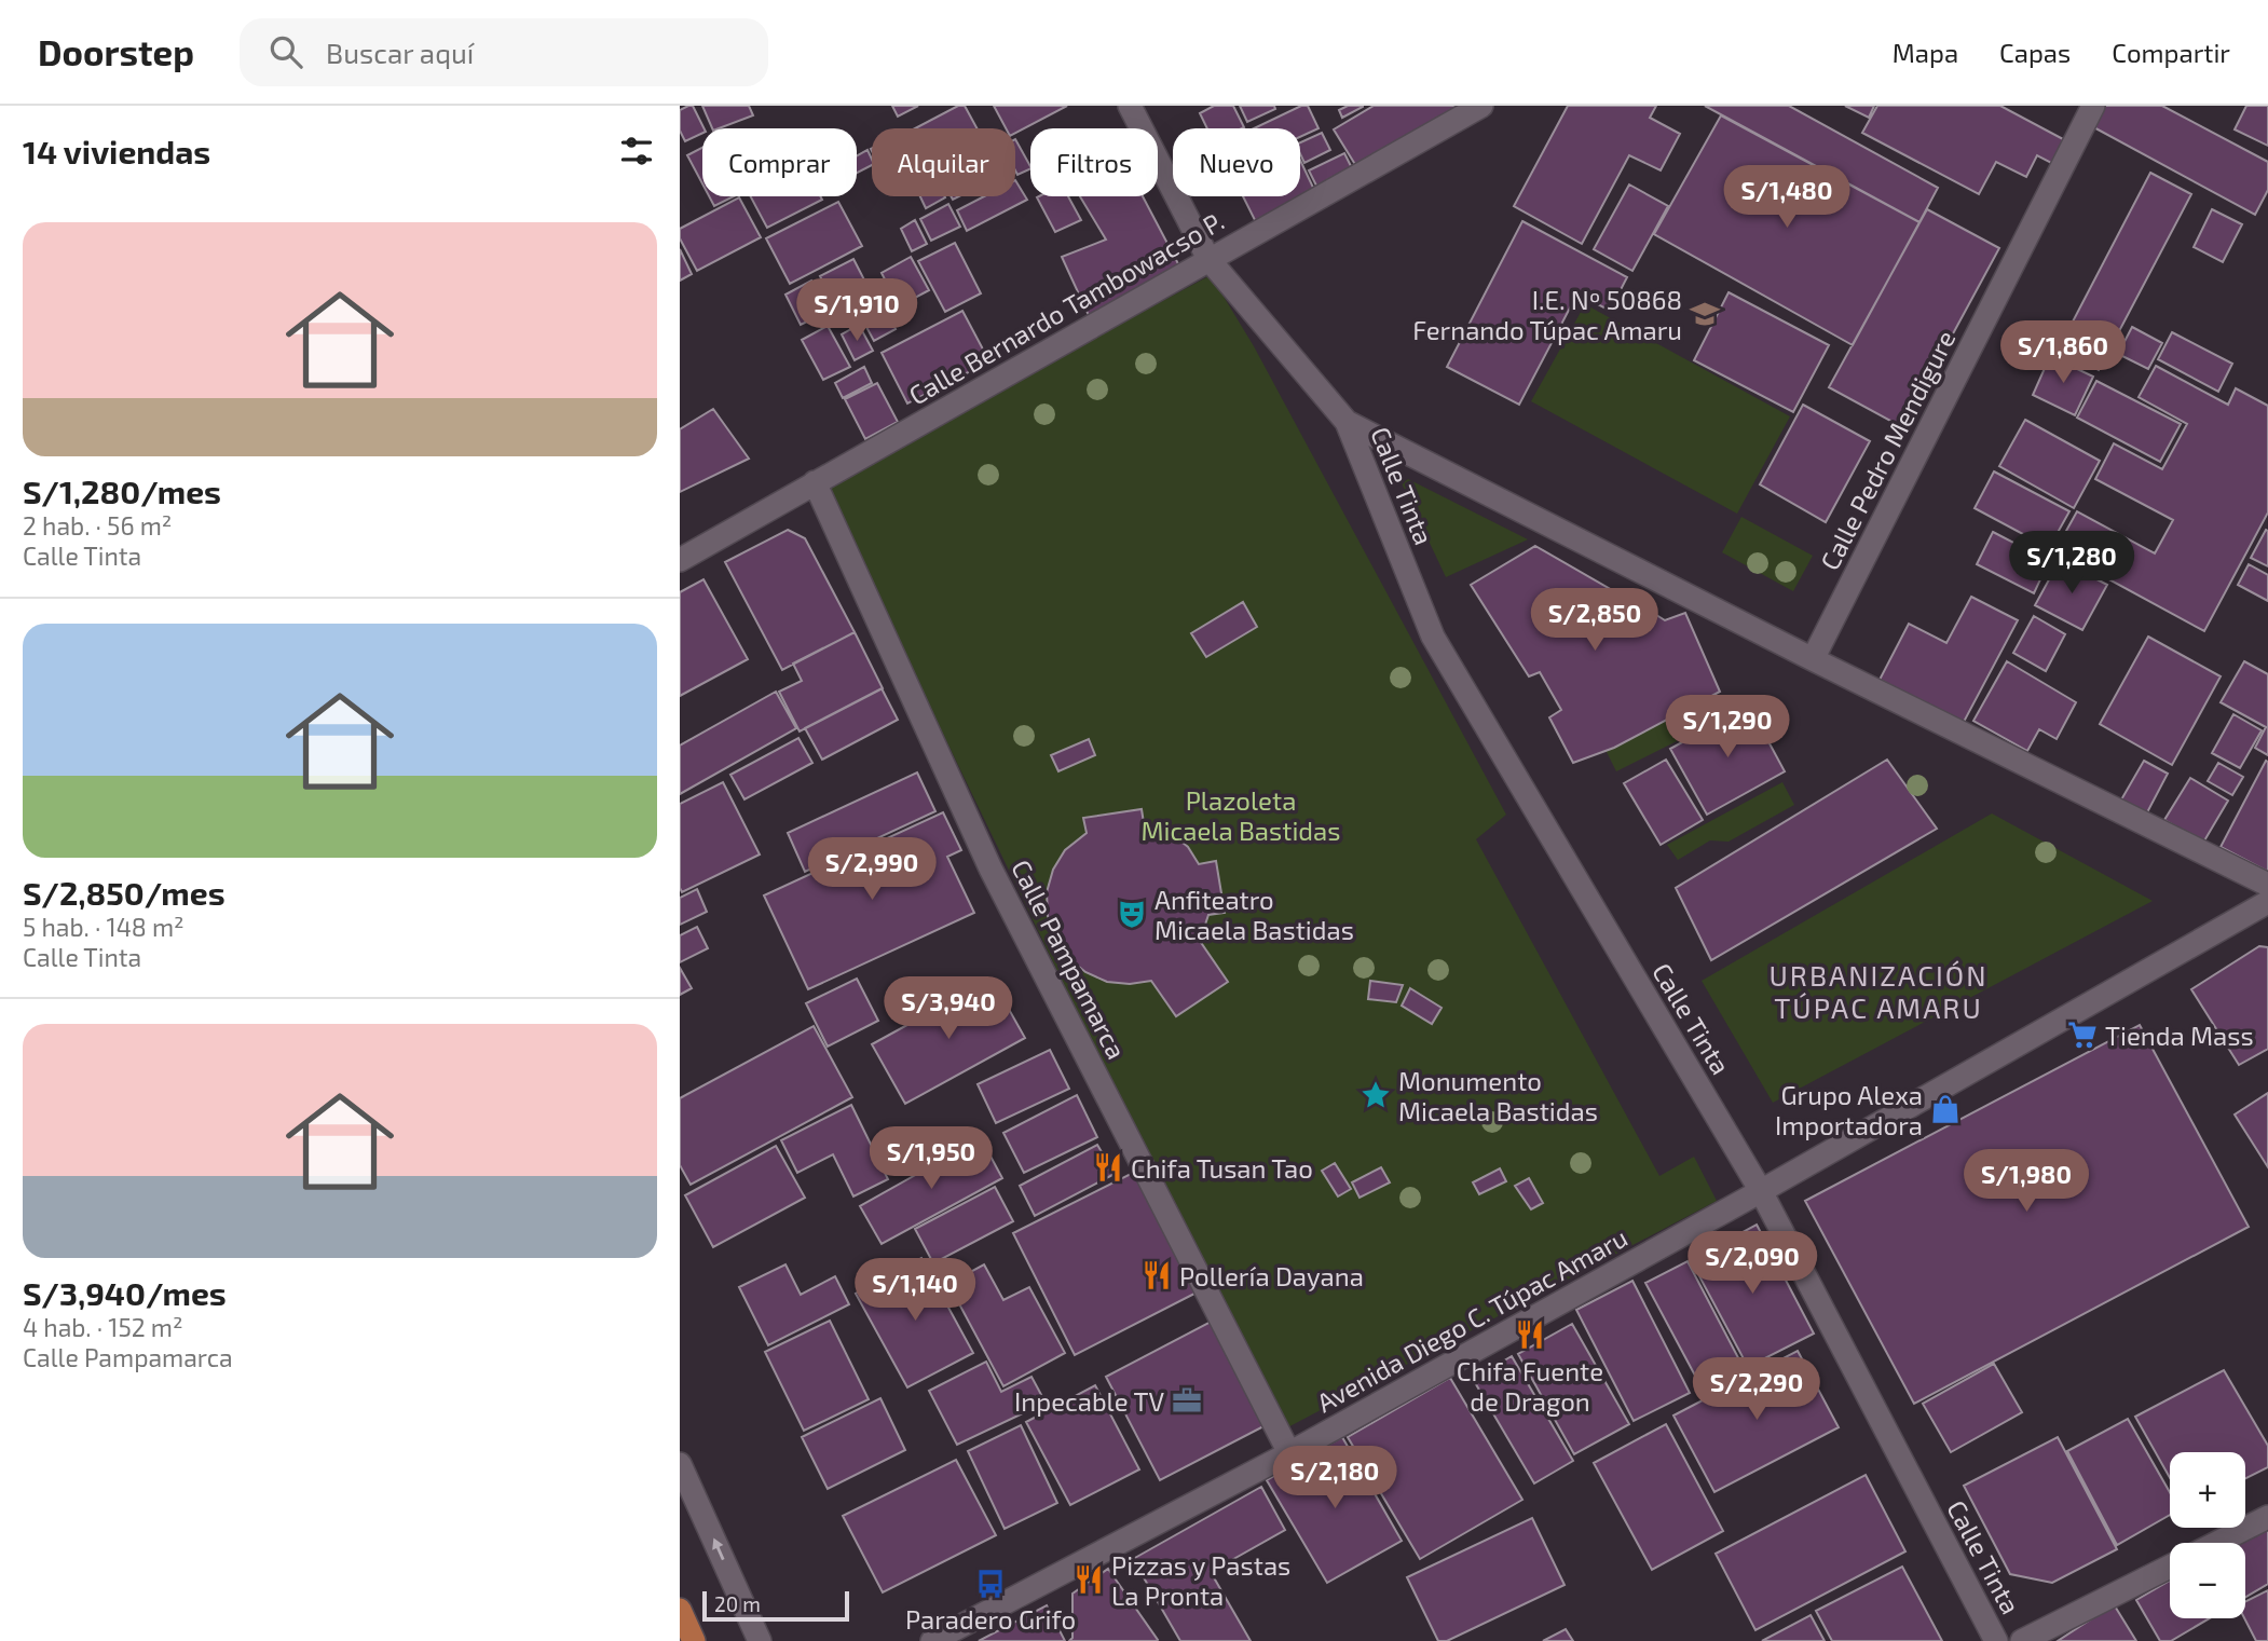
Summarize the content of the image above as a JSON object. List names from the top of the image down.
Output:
{
  "streets": {
    "street": [
      "Calle Bernardo Tambowacso P.",
      "Calle Pedro Mendigure",
      "Calle Tinta",
      "Calle Pampamarca",
      "Avenida Diego C. Túpac Amaru"
    ]
  },
  "crossings": [
    ["Calle Bernardo Tambowacso P.", "Calle Tinta"],
    ["Calle Bernardo Tambowacso P.", "Calle Pampamarca"],
    ["Calle Pedro Mendigure", "Calle Tinta"],
    ["Calle Tinta", "Avenida Diego C. Túpac Amaru"],
    ["Calle Pampamarca", "Avenida Diego C. Túpac Amaru"]
  ],
  "districts": ["URBANIZACIÓN TÚPAC AMARU"],
  "parks": ["Plazoleta Micaela Bastidas"],
  "places": {
    "school or university": ["I.E. Nº 50868 Fernando Túpac Amaru"],
    "theatre": ["Anfiteatro Micaela Bastidas"],
    "supermarket": ["Tienda Mass"],
    "place": ["Monumento Micaela Bastidas"],
    "shop": ["Grupo Alexa Importadora"],
    "restaurant": [
      "Chifa Tusan Tao",
      "Pollería Dayana",
      "Chifa Fuente de Dragon",
      "Pizzas y Pastas La Pronta"
    ],
    "office": ["Inpecable TV"],
    "bus stop": ["Paradero Grifo"]
  },
  "scale_bar": "20 m",
  "page": {
    "header": "Doorstep",
    "search": "Buscar aquí",
    "nav": ["Mapa", "Capas", "Compartir"],
    "heading": "14 viviendas",
    "chip": [
      "Comprar",
      "Alquilar",
      "Filtros",
      "Nuevo"
    ],
    "price": [
      "S/1,480",
      "S/1,910",
      "S/1,860",
      "S/1,280",
      "S/2,850",
      "S/1,290",
      "S/2,990",
      "S/3,940",
      "S/1,950",
      "S/1,980",
      "S/2,090",
      "S/1,140",
      "S/2,290",
      "S/2,180"
    ],
    "list": [
      {
        "name": "S/1,280/mes",
        "note": "2 hab. · 56 m² · Calle Tinta"
      },
      {
        "name": "S/2,850/mes",
        "note": "5 hab. · 148 m² · Calle Tinta"
      },
      {
        "name": "S/3,940/mes",
        "note": "4 hab. · 152 m² · Calle Pampamarca"
      }
    ],
    "map_buttons": ["+", "−"],
    "scale": "20 m"
  }
}
